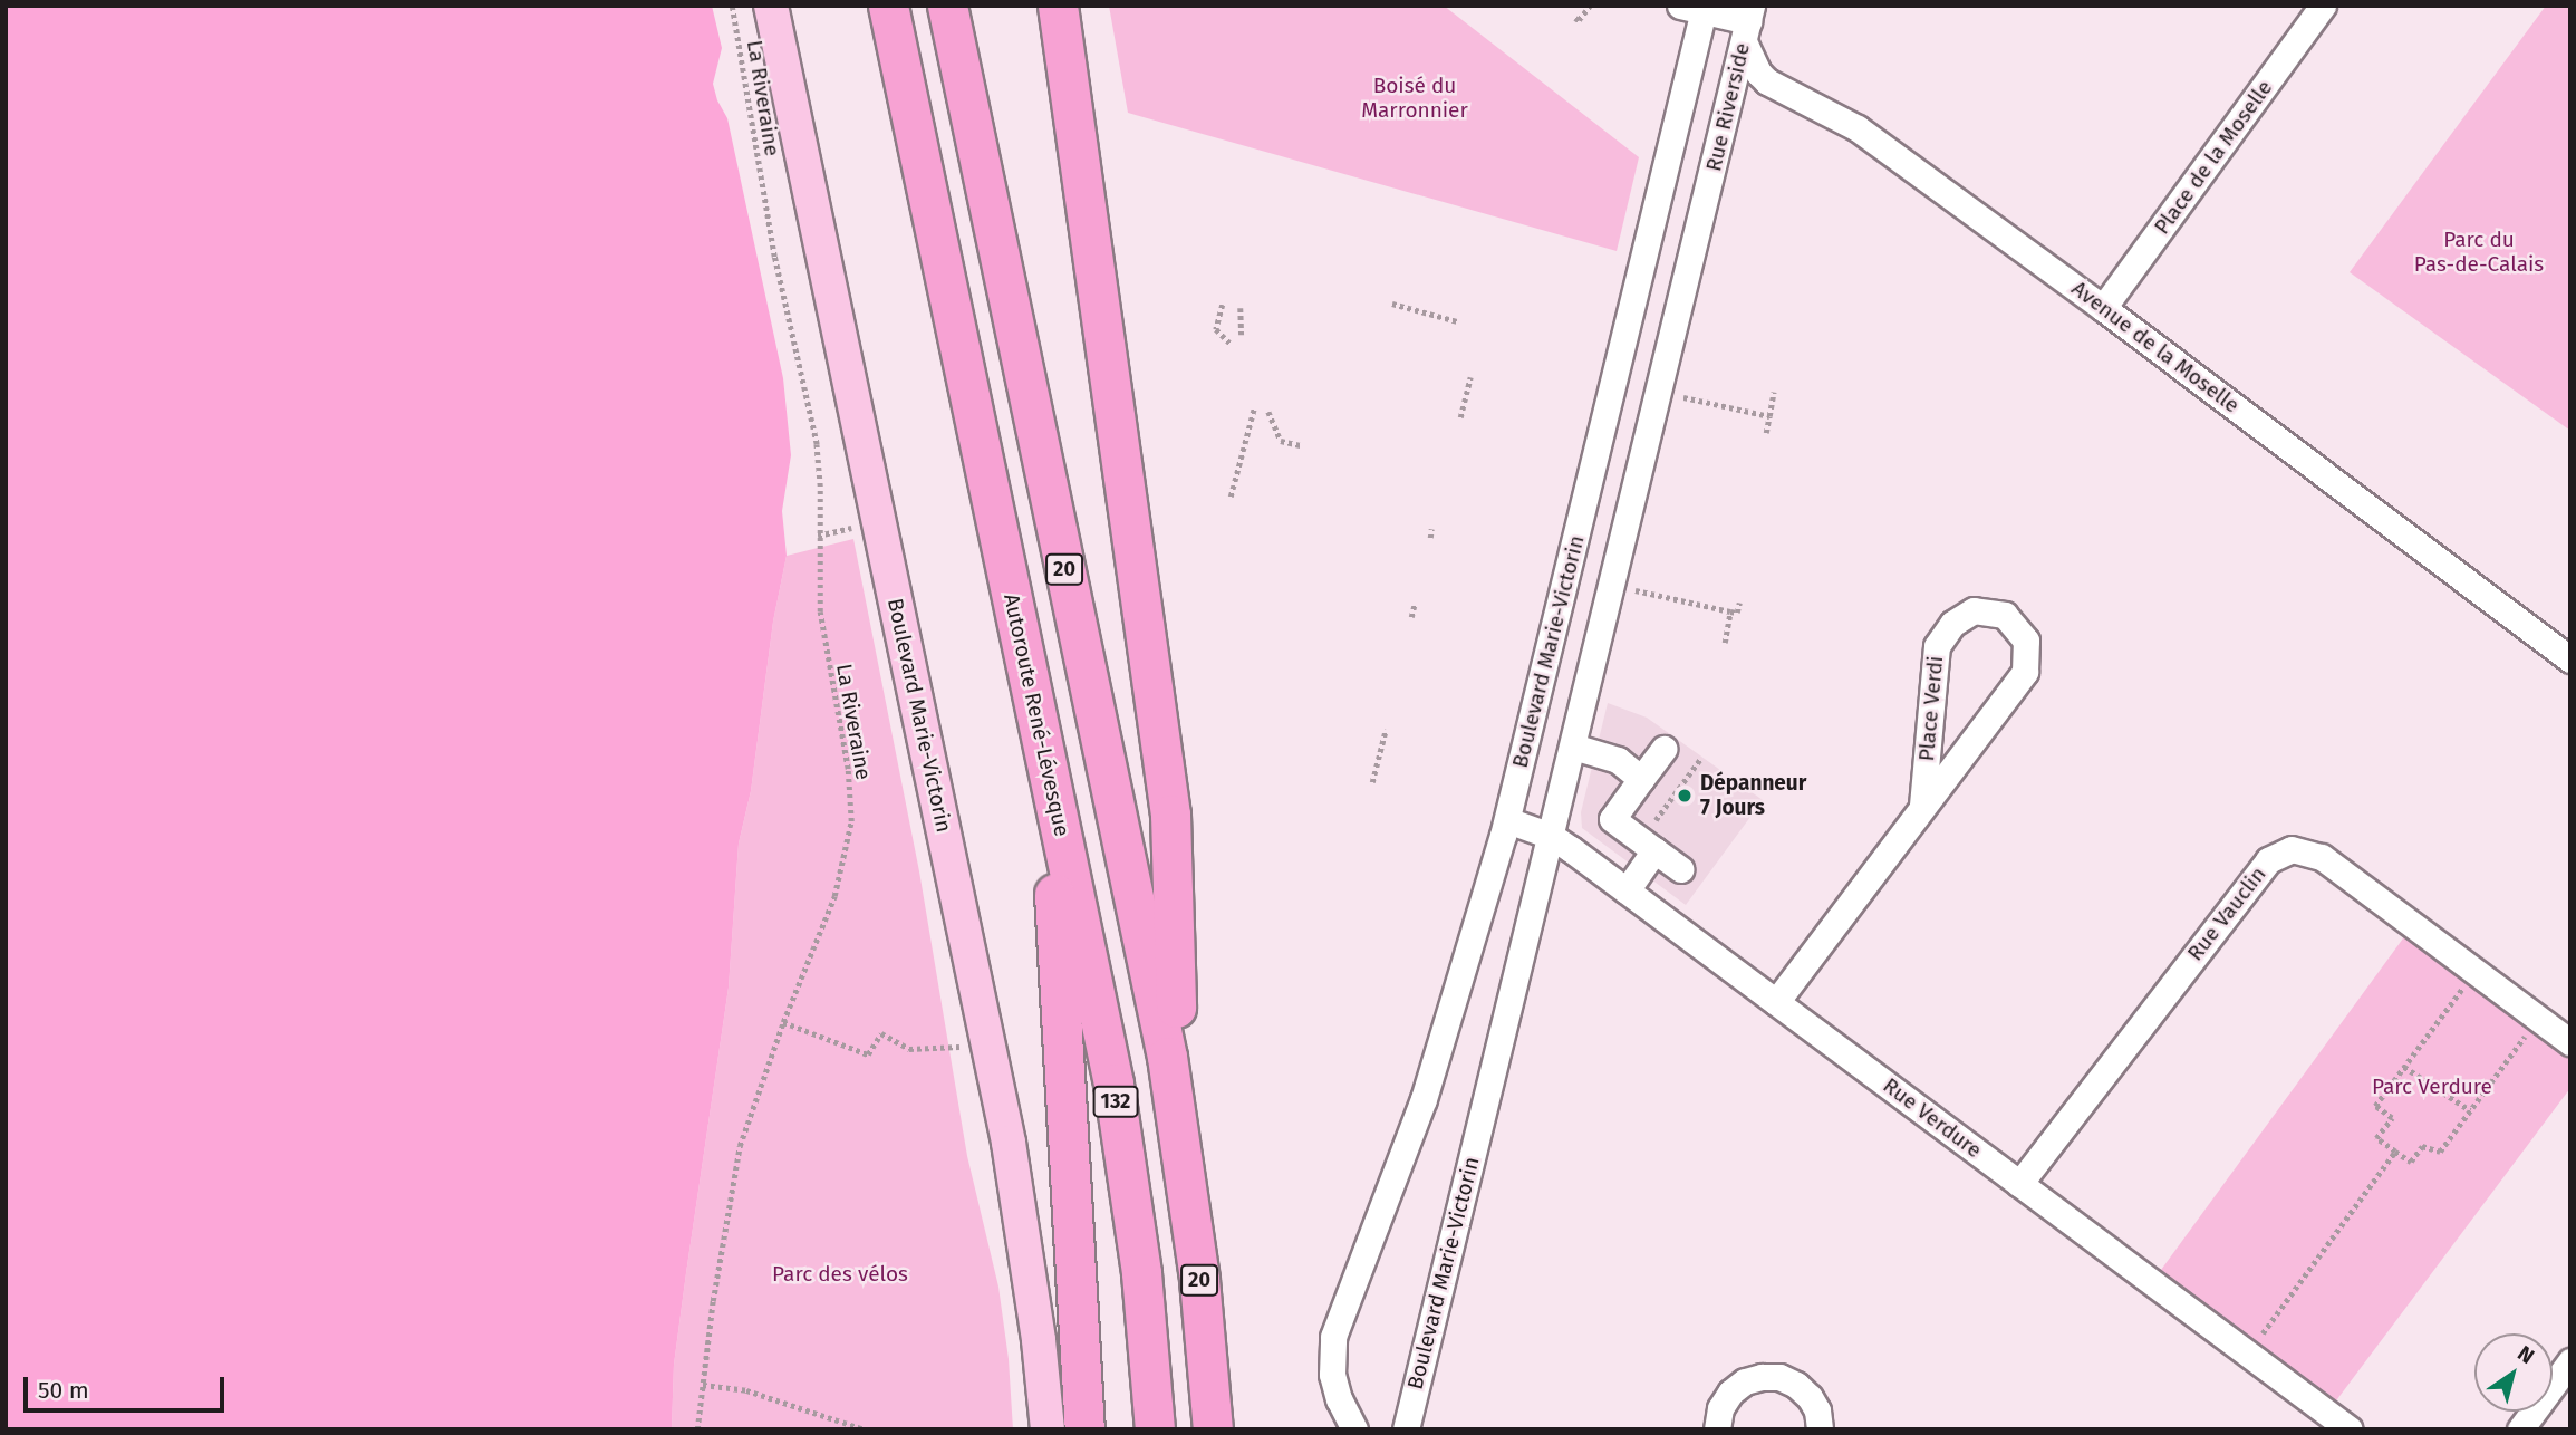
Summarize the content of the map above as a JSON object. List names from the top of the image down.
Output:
{
  "streets": {
    "highway": ["20", "Autoroute René-Lévesque", "132"],
    "main road": ["Boulevard Marie-Victorin"],
    "street": [
      "Rue Riverside",
      "Place de la Moselle",
      "Avenue de la Moselle",
      "Place Verdi",
      "Rue Vauclin",
      "Rue Verdure"
    ],
    "path": ["La Riveraine"]
  },
  "crossings": [
    ["Rue Riverside", "Avenue de la Moselle"],
    ["Rue Riverside", "Boulevard Marie-Victorin"],
    ["Place de la Moselle", "Avenue de la Moselle"],
    ["Boulevard Marie-Victorin", "Rue Verdure"],
    ["Place Verdi", "Rue Verdure"],
    ["Rue Vauclin", "Rue Verdure"]
  ],
  "parks": [
    "Boisé du Marronnier",
    "Parc du Pas-de-Calais",
    "Parc Verdure",
    "Parc des vélos"
  ],
  "places": ["Dépanneur 7 Jours"],
  "scale_bar": "50 m",
  "north": "top right"
}
